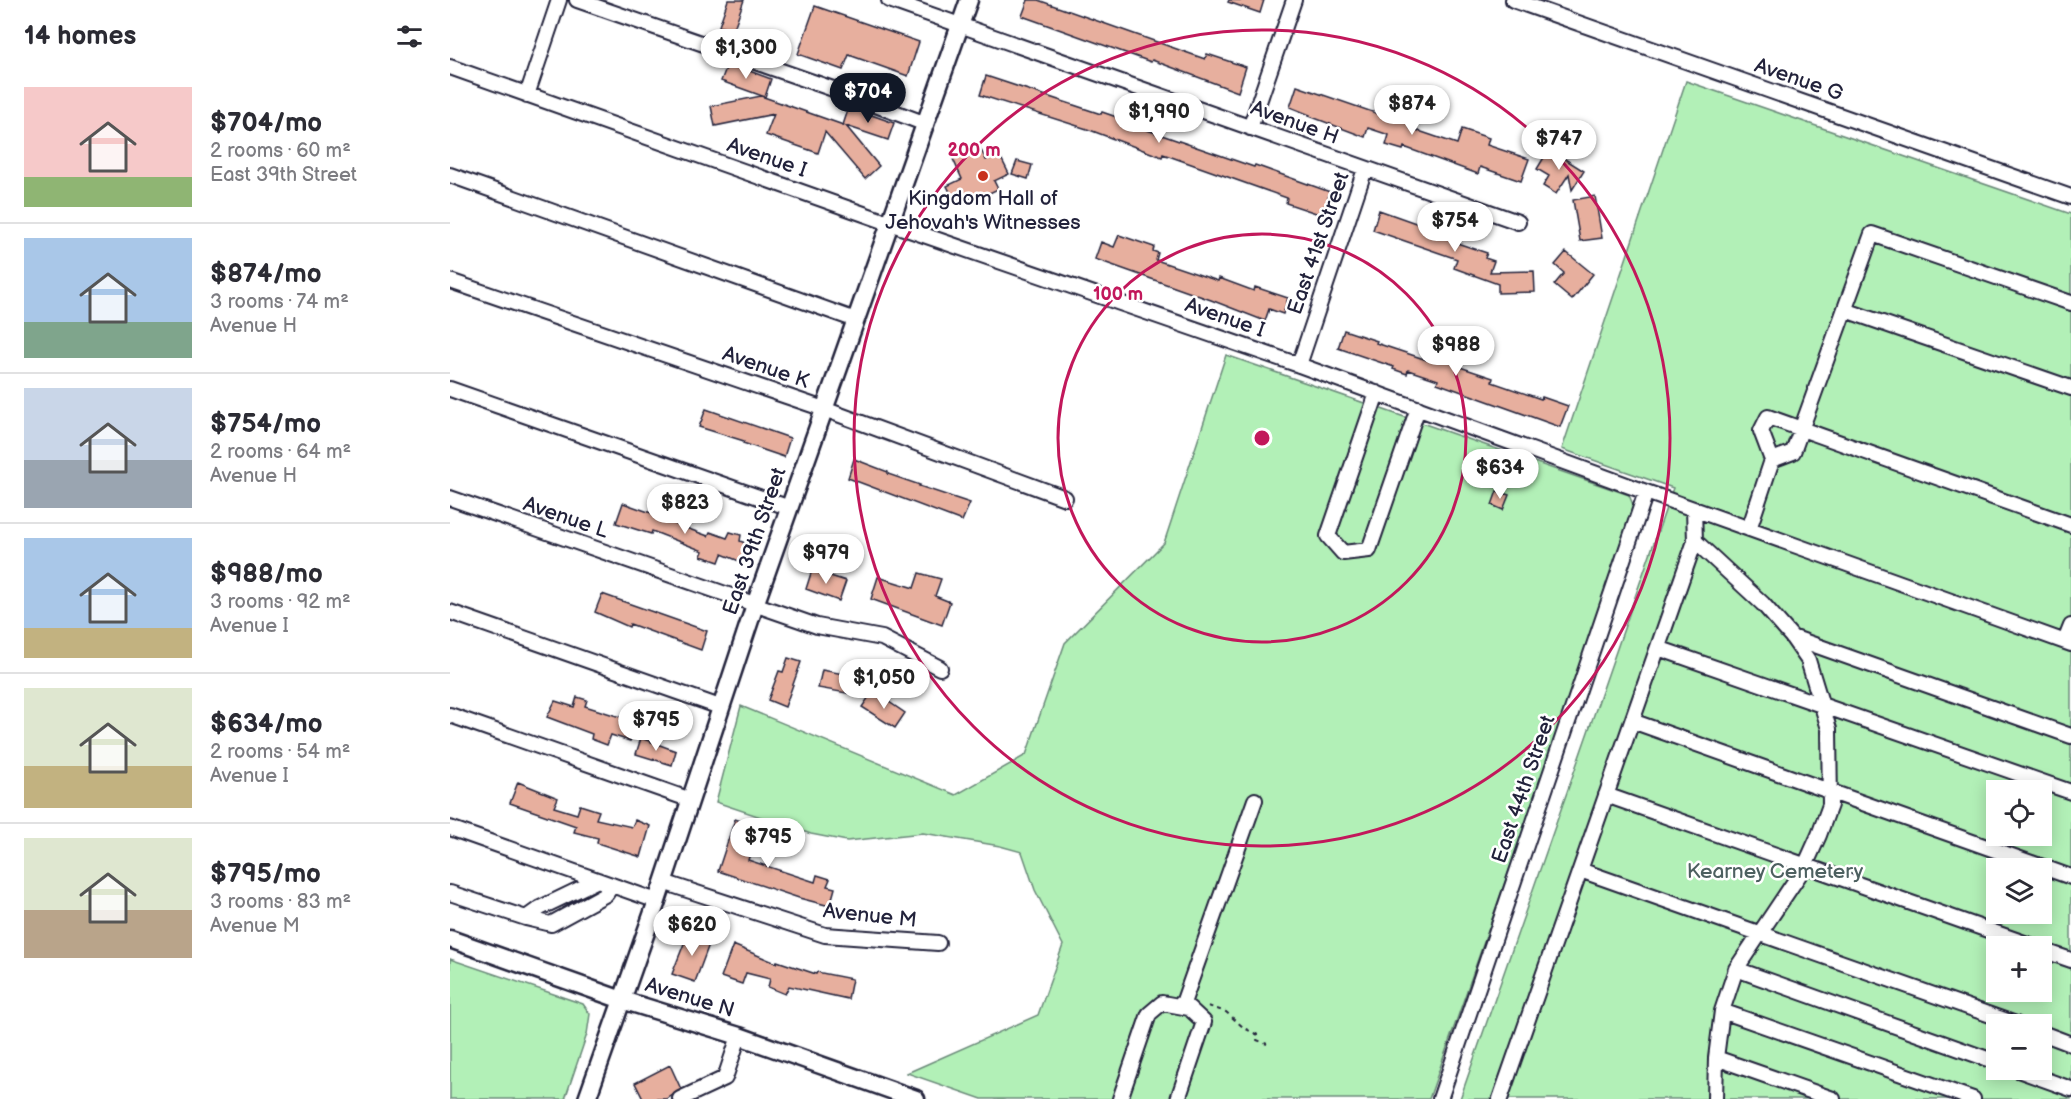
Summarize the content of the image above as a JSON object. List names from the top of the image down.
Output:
{
  "streets": {
    "main road": ["East 39th Street", "Avenue N"],
    "street": [
      "Avenue G",
      "Avenue H",
      "Avenue I",
      "East 41st Street",
      "Avenue K",
      "Avenue L",
      "East 44th Street",
      "Avenue M"
    ]
  },
  "crossings": [
    ["Avenue H", "East 41st Street"],
    ["Avenue H", "East 39th Street"],
    ["Avenue I", "East 41st Street"],
    ["Avenue I", "East 39th Street"],
    ["Avenue I", "East 44th Street"],
    ["Avenue K", "East 39th Street"],
    ["Avenue L", "East 39th Street"],
    ["East 39th Street", "Avenue M"],
    ["East 39th Street", "Avenue N"]
  ],
  "parks": ["Kearney Cemetery"],
  "places": ["Kingdom Hall of Jehovah's Witnesses"],
  "page": {
    "heading": "14 homes",
    "price": [
      "$1,300",
      "$704",
      "$874",
      "$1,990",
      "$747",
      "$754",
      "$988",
      "$634",
      "$823",
      "$979",
      "$1,050",
      "$795",
      "$795",
      "$620"
    ],
    "list": [
      {
        "name": "$704/mo",
        "note": "2 rooms · 60 m² · East 39th Street"
      },
      {
        "name": "$874/mo",
        "note": "3 rooms · 74 m² · Avenue H"
      },
      {
        "name": "$754/mo",
        "note": "2 rooms · 64 m² · Avenue H"
      },
      {
        "name": "$988/mo",
        "note": "3 rooms · 92 m² · Avenue I"
      },
      {
        "name": "$634/mo",
        "note": "2 rooms · 54 m² · Avenue I"
      },
      {
        "name": "$795/mo",
        "note": "3 rooms · 83 m² · Avenue M"
      }
    ],
    "map_buttons": ["+", "−"]
  },
  "rings": ["200 m", "100 m"]
}
